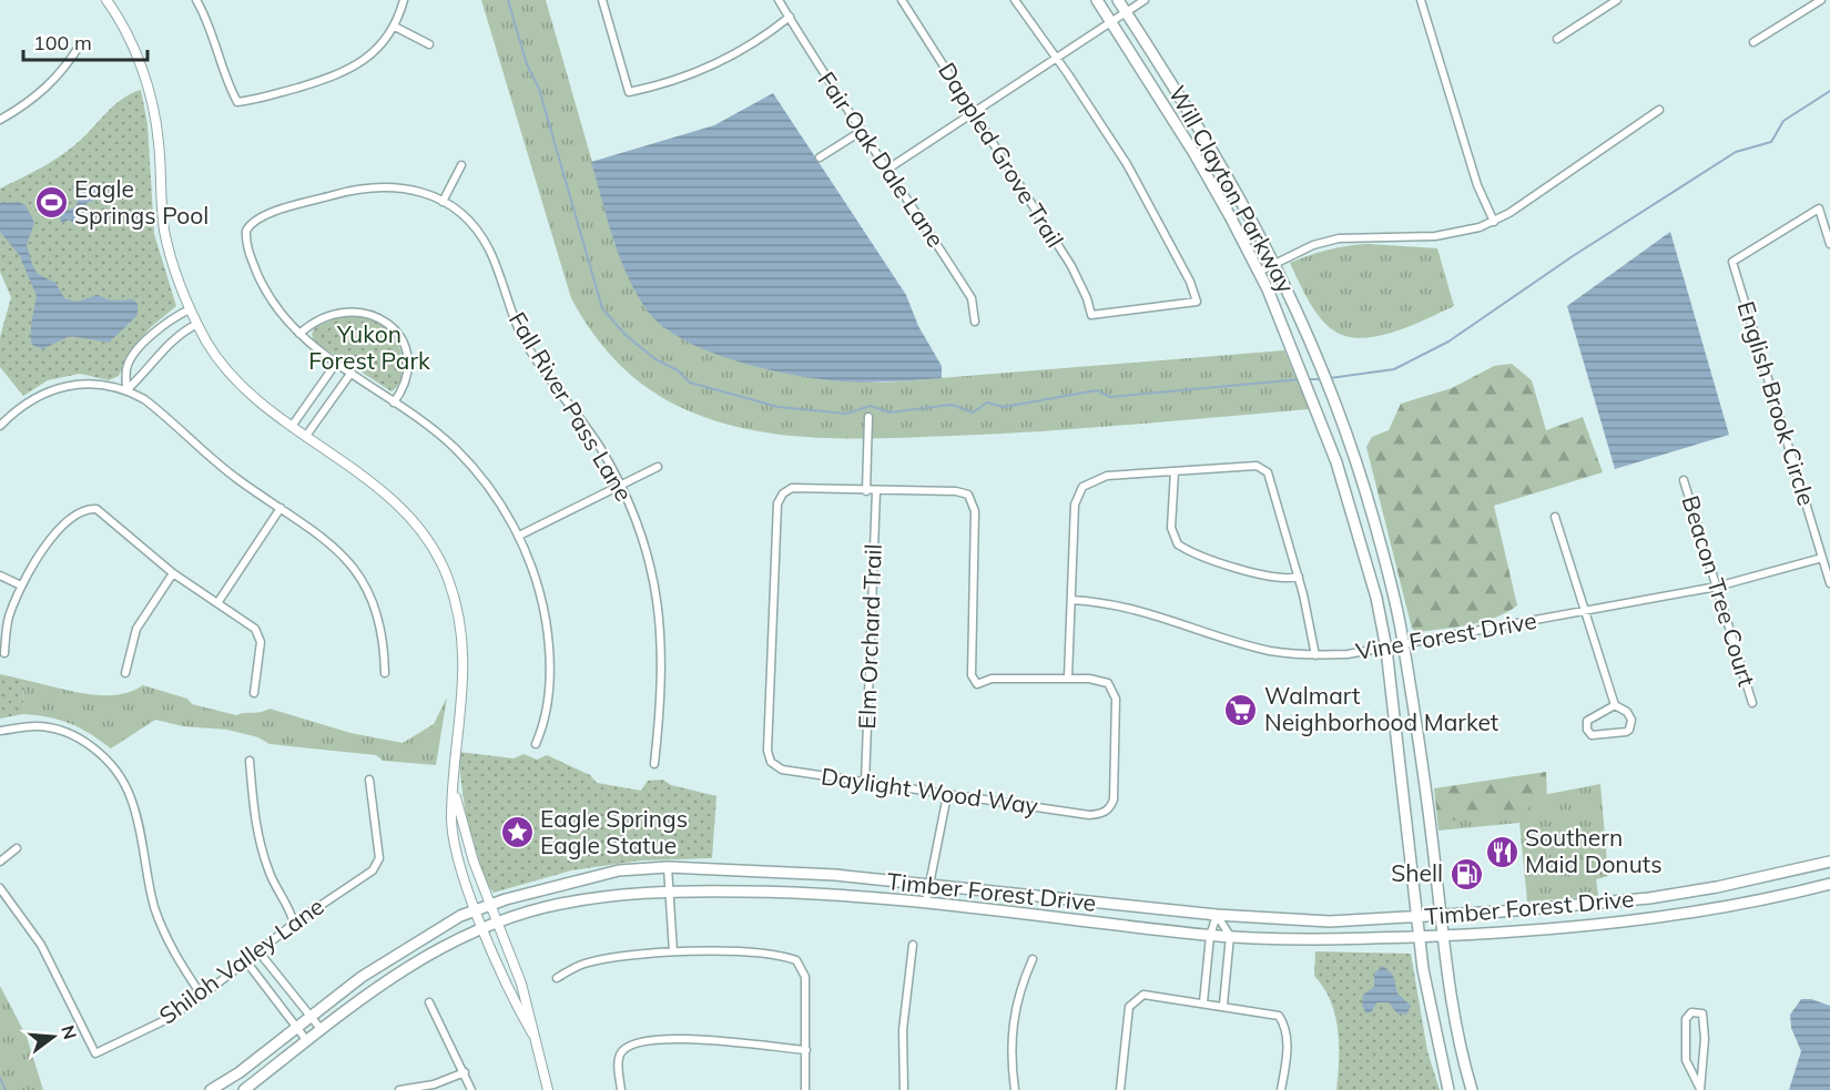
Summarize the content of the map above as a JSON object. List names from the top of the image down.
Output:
{
  "streets": {
    "main road": ["Will Clayton Parkway", "Timber Forest Drive"],
    "street": [
      "Dappled Grove Trail",
      "Fair Oak Dale Lane",
      "English Brook Circle",
      "Fall River Pass Lane",
      "Beacon Tree Court",
      "Elm Orchard Trail",
      "Vine Forest Drive",
      "Daylight Wood Way",
      "Shiloh Valley Lane"
    ]
  },
  "crossings": [
    ["Will Clayton Parkway", "Vine Forest Drive"],
    ["Will Clayton Parkway", "Timber Forest Drive"],
    ["English Brook Circle", "Vine Forest Drive"],
    ["Beacon Tree Court", "Vine Forest Drive"],
    ["Elm Orchard Trail", "Daylight Wood Way"]
  ],
  "parks": ["Yukon Forest Park"],
  "places": {
    "sports": ["Eagle Springs Pool"],
    "supermarket": ["Walmart Neighborhood Market"],
    "place": ["Eagle Springs Eagle Statue"],
    "restaurant": ["Southern Maid Donuts"],
    "fuel station": ["Shell"]
  },
  "scale_bar": "100 m",
  "north": "right"
}
